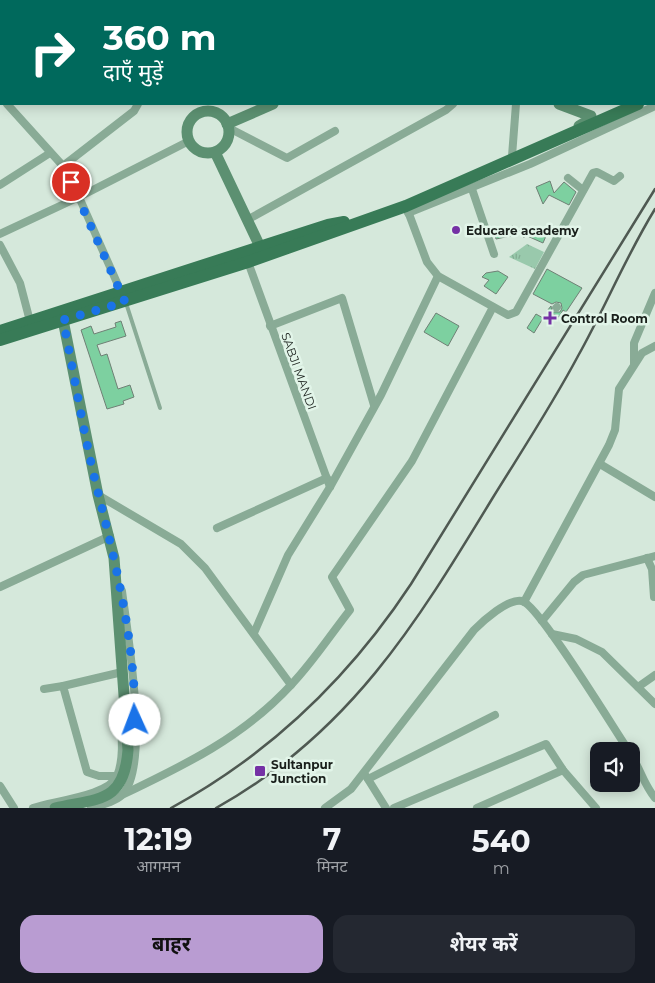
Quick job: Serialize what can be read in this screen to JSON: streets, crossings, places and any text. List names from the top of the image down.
{
  "streets": {
    "street": ["SABJI MANDI"]
  },
  "places": {
    "other": ["Educare academy"],
    "health": ["Control Room"],
    "transit": ["Sultanpur Junction"]
  },
  "page": {
    "turn": ["360 m", "दाएँ मुड़ें"],
    "eta": [
      "12:19",
      "आगमन",
      "7",
      "मिनट",
      "540",
      "m"
    ],
    "buttons": ["बाहर", "शेयर करें"]
  }
}
